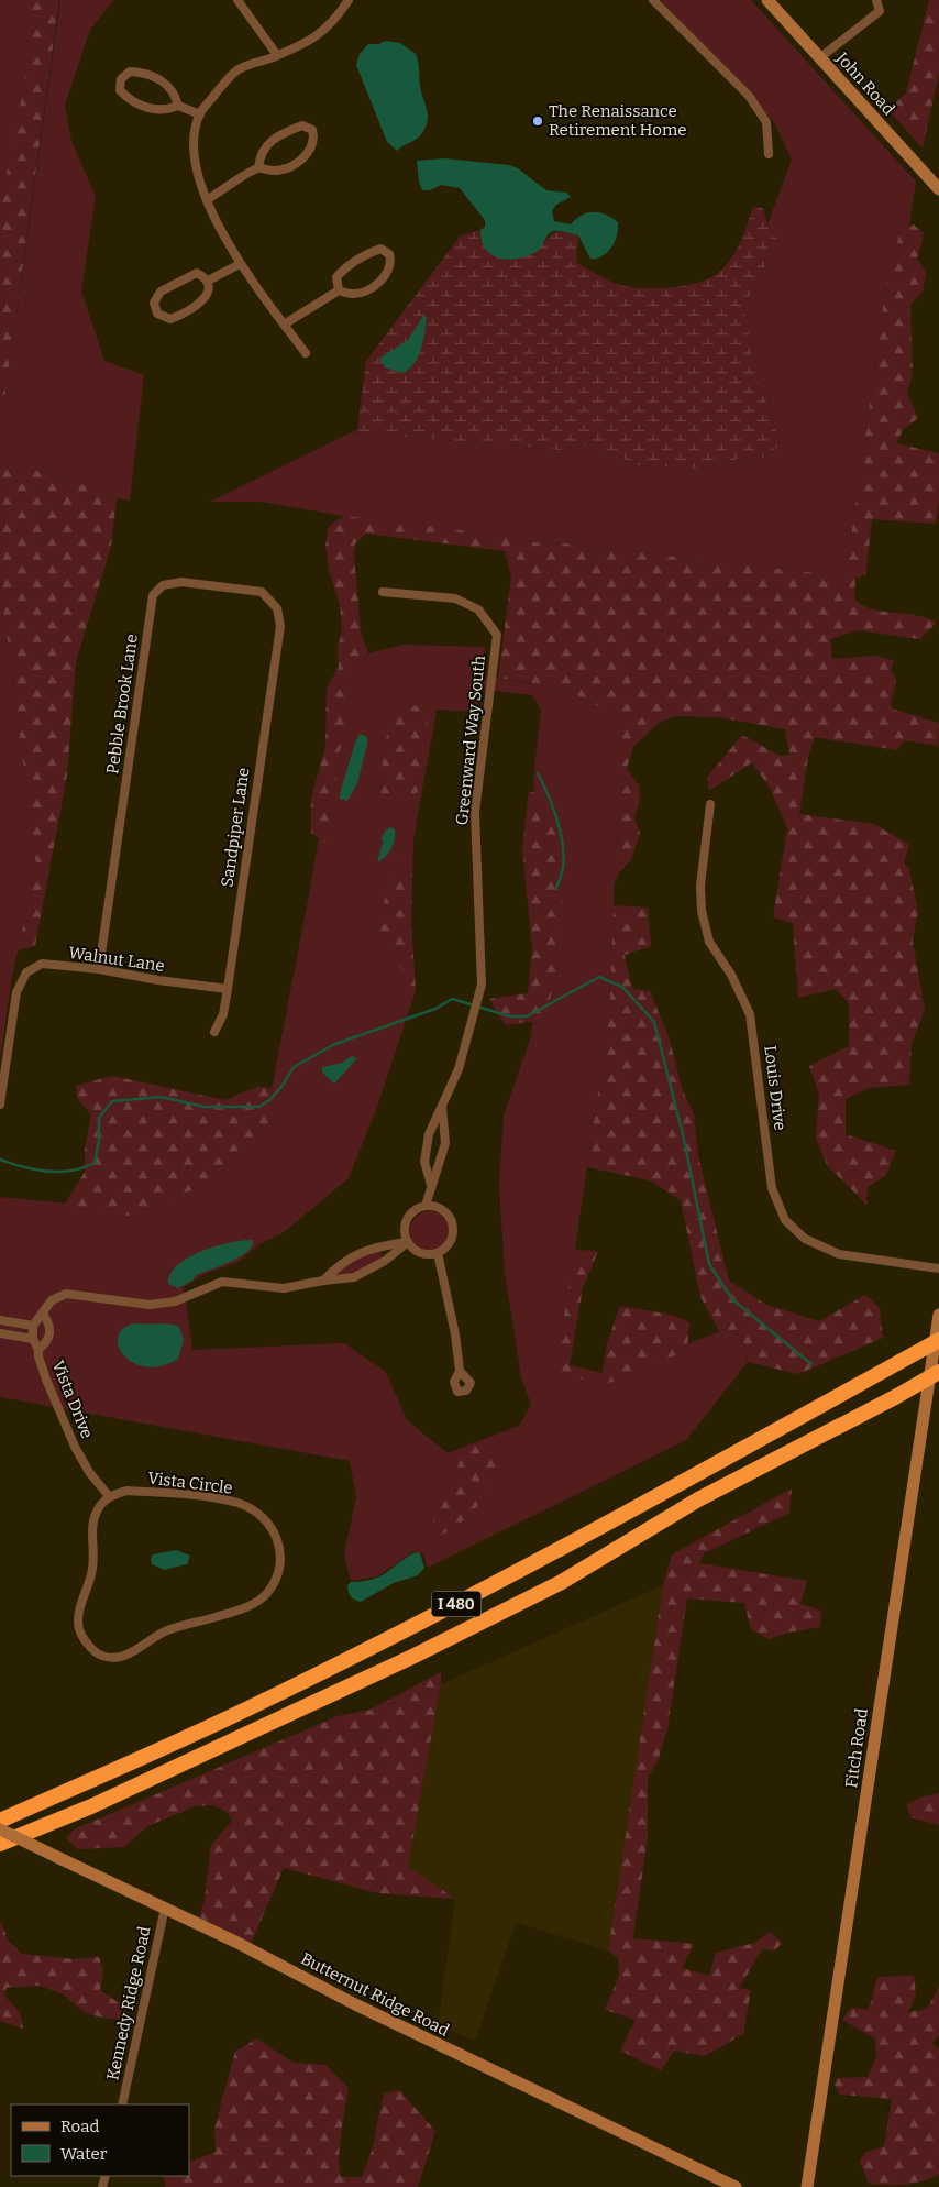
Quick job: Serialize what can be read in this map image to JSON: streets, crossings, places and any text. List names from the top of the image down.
{
  "streets": {
    "highway": ["I 480"],
    "street": [
      "John Road",
      "Pebble Brook Lane",
      "Greenward Way South",
      "Sandpiper Lane",
      "Walnut Lane",
      "Louis Drive",
      "Vista Drive",
      "Vista Circle",
      "Fitch Road",
      "Butternut Ridge Road",
      "Kennedy Ridge Road"
    ]
  },
  "crossings": [
    ["Pebble Brook Lane", "Sandpiper Lane"],
    ["Pebble Brook Lane", "Walnut Lane"],
    ["Sandpiper Lane", "Walnut Lane"],
    ["Vista Drive", "Vista Circle"],
    ["Butternut Ridge Road", "Kennedy Ridge Road"]
  ],
  "places": ["The Renaissance Retirement Home"],
  "legend": ["Road", "Water"]
}
